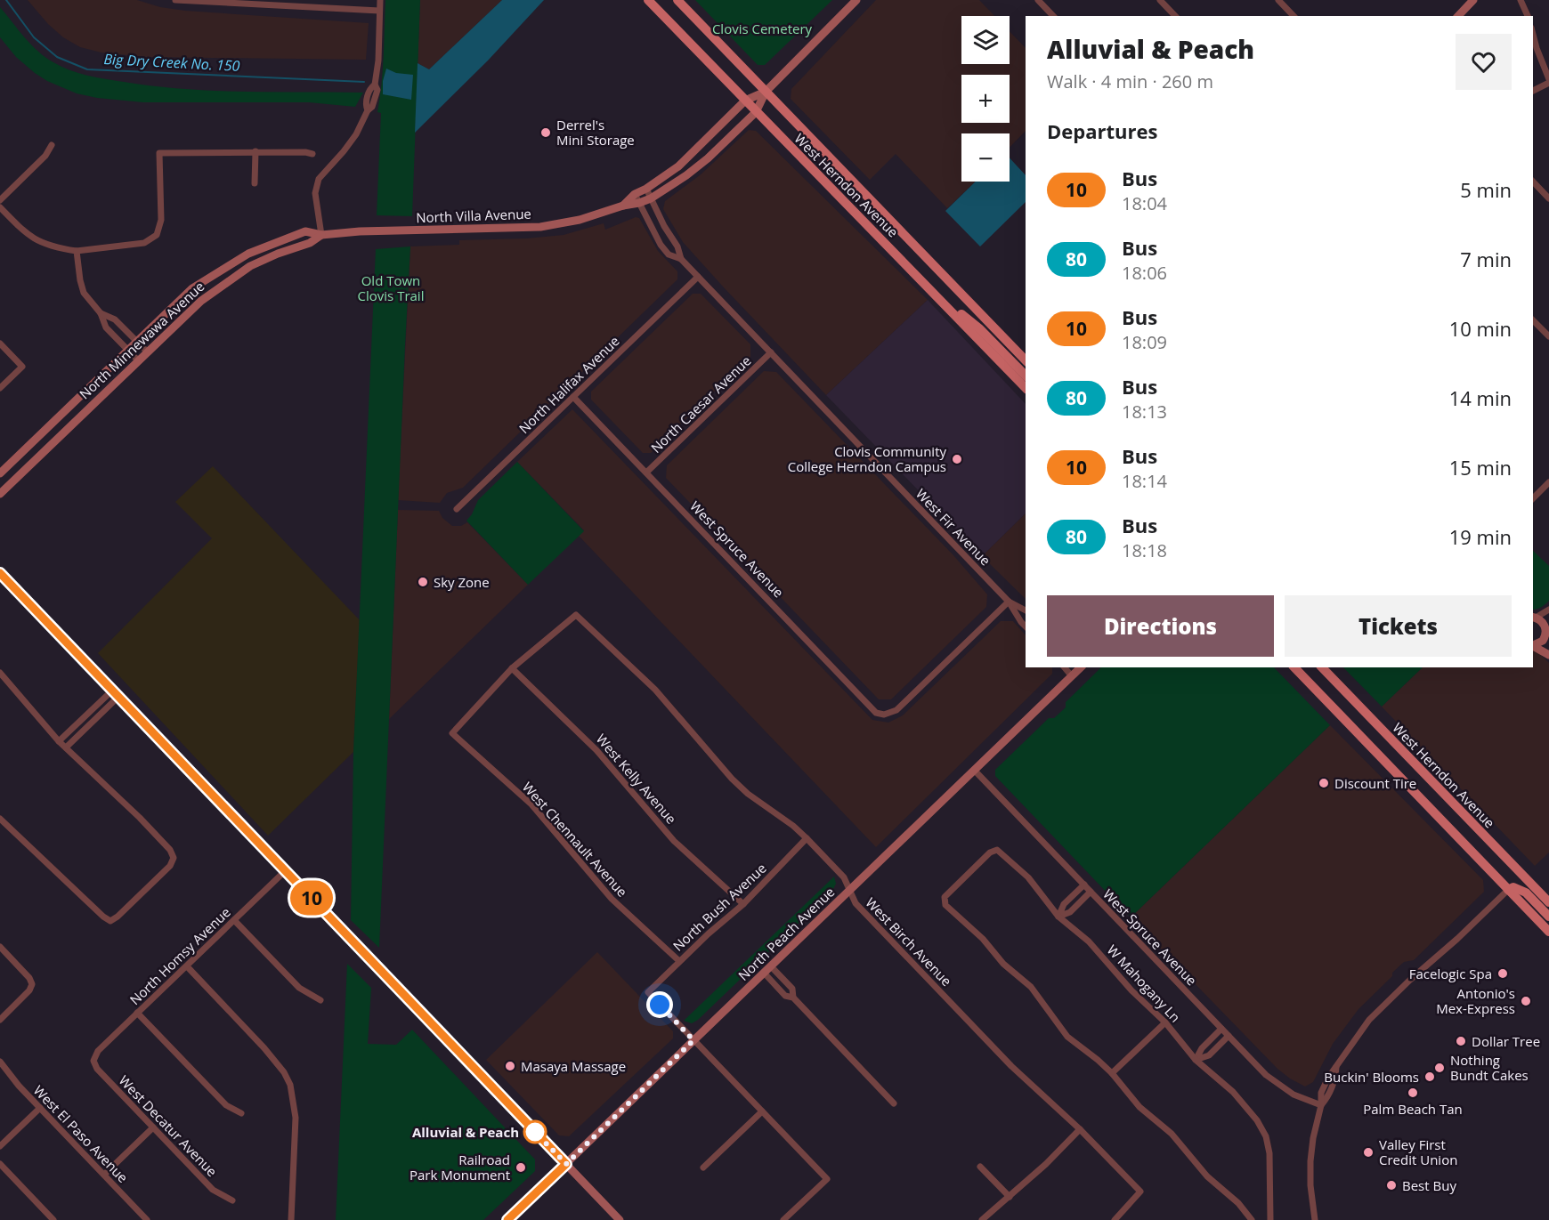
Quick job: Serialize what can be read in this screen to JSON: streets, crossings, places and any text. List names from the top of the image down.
{
  "streets": {
    "main road": ["West Herndon Avenue"],
    "street": [
      "North Villa Avenue",
      "North Minnewawa Avenue",
      "North Halifax Avenue",
      "North Caesar Avenue",
      "West Fir Avenue",
      "West Spruce Avenue",
      "West Kelly Avenue",
      "West Chennault Avenue",
      "North Bush Avenue",
      "North Peach Avenue",
      "West Birch Avenue",
      "North Homsy Avenue",
      "W Mahogany Ln",
      "West Decatur Avenue",
      "West El Paso Avenue"
    ]
  },
  "crossings": [
    ["West Herndon Avenue", "North Villa Avenue"],
    ["North Villa Avenue", "North Minnewawa Avenue"],
    ["North Halifax Avenue", "West Fir Avenue"],
    ["North Halifax Avenue", "West Spruce Avenue"],
    ["North Caesar Avenue", "West Fir Avenue"],
    ["North Caesar Avenue", "West Spruce Avenue"],
    ["West Fir Avenue", "West Spruce Avenue"],
    ["West Spruce Avenue", "North Peach Avenue"],
    ["West Kelly Avenue", "West Chennault Avenue"],
    ["West Kelly Avenue", "North Bush Avenue"],
    ["West Kelly Avenue", "West Birch Avenue"],
    ["West Chennault Avenue", "North Bush Avenue"],
    ["West Chennault Avenue", "West Birch Avenue"],
    ["North Bush Avenue", "North Peach Avenue"],
    ["North Bush Avenue", "West Birch Avenue"],
    ["North Peach Avenue", "West Birch Avenue"],
    ["North Homsy Avenue", "West Decatur Avenue"]
  ],
  "water": ["Big Dry Creek No. 150"],
  "parks": ["Clovis Cemetery", "Old Town Clovis Trail"],
  "places": [
    "Derrel's Mini Storage",
    "Clovis Community College Herndon Campus",
    "Sky Zone",
    "Discount Tire",
    "Facelogic Spa",
    "Antonio's Mex-Express",
    "Dollar Tree",
    "Masaya Massage",
    "Nothing Bundt Cakes",
    "Buckin' Blooms",
    "Palm Beach Tan",
    "Alluvial & Peach",
    "Valley First Credit Union",
    "Railroad Park Monument",
    "Best Buy"
  ],
  "lines": ["bus line 10"],
  "page": {
    "on_map": "10",
    "map_buttons": ["+", "−"],
    "heading": [
      ["Alluvial & Peach", "Walk · 4 min · 260 m"],
      "Departures"
    ],
    "list": [
      {
        "mark": "10",
        "name": "Bus",
        "note": "18:04",
        "value": "5 min"
      },
      {
        "mark": "80",
        "name": "Bus",
        "note": "18:06",
        "value": "7 min"
      },
      {
        "mark": "10",
        "name": "Bus",
        "note": "18:09",
        "value": "10 min"
      },
      {
        "mark": "80",
        "name": "Bus",
        "note": "18:13",
        "value": "14 min"
      },
      {
        "mark": "10",
        "name": "Bus",
        "note": "18:14",
        "value": "15 min"
      },
      {
        "mark": "80",
        "name": "Bus",
        "note": "18:18",
        "value": "19 min"
      }
    ],
    "buttons": ["Directions", "Tickets"]
  }
}
